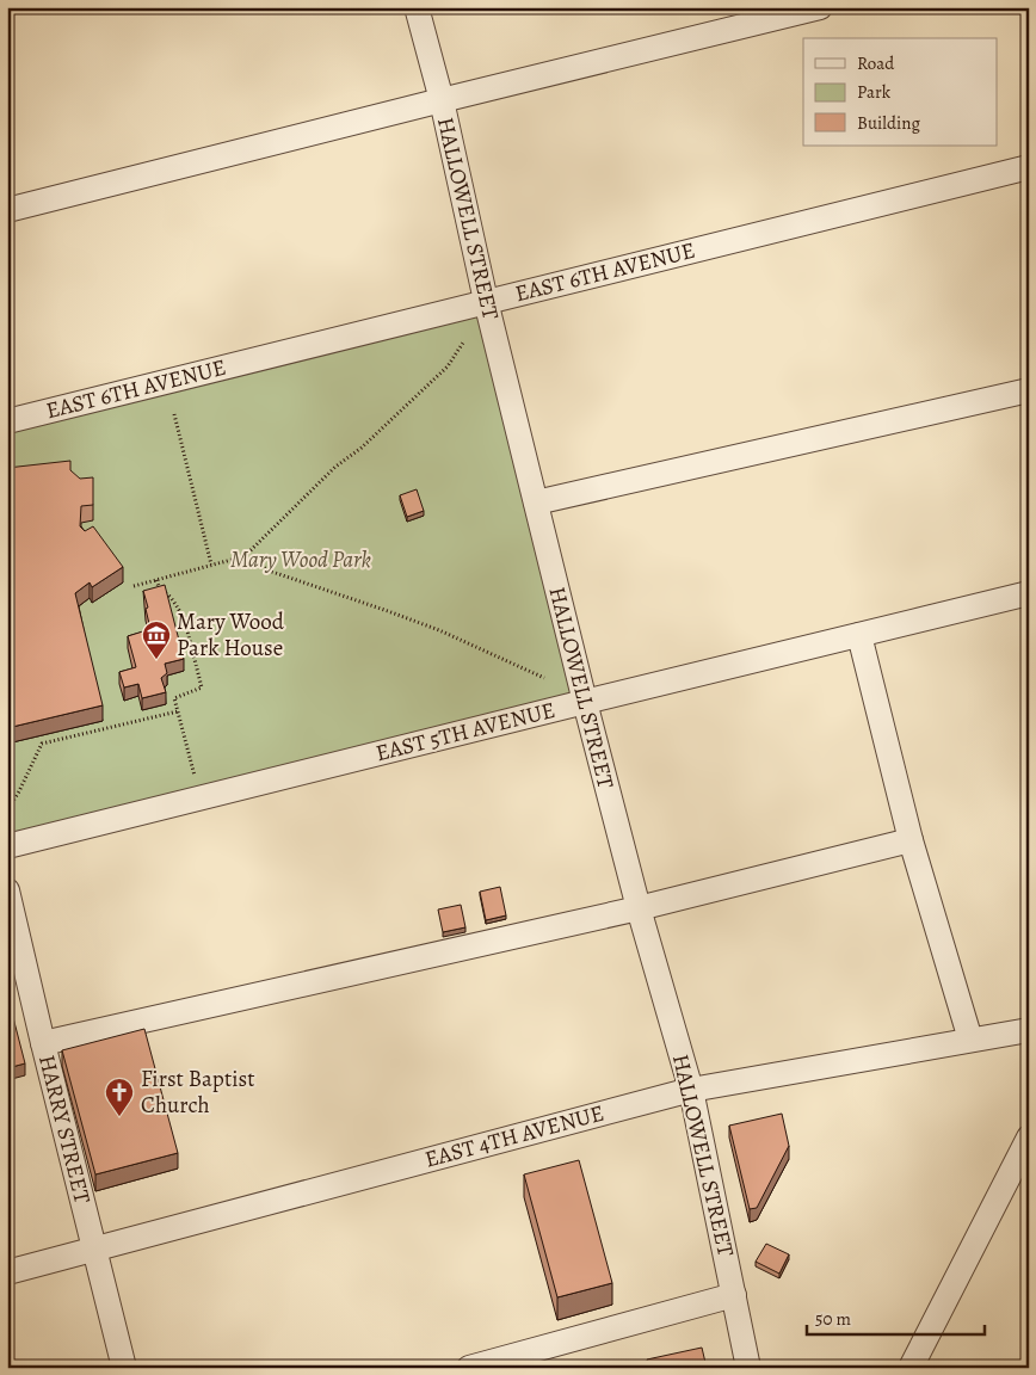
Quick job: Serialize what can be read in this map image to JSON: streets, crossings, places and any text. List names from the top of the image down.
{
  "streets": {
    "street": [
      "HALLOWELL STREET",
      "EAST 6TH AVENUE",
      "EAST 5TH AVENUE",
      "HARRY STREET",
      "EAST 4TH AVENUE"
    ]
  },
  "crossings": [
    ["HALLOWELL STREET", "EAST 6TH AVENUE"],
    ["HALLOWELL STREET", "EAST 5TH AVENUE"],
    ["HALLOWELL STREET", "EAST 4TH AVENUE"],
    ["HARRY STREET", "EAST 4TH AVENUE"]
  ],
  "parks": ["Mary Wood Park"],
  "places": {
    "museum": ["Mary Wood Park House"],
    "church": ["First Baptist Church"]
  },
  "legend": ["Road", "Park", "Building"],
  "scale_bar": "50 m"
}
